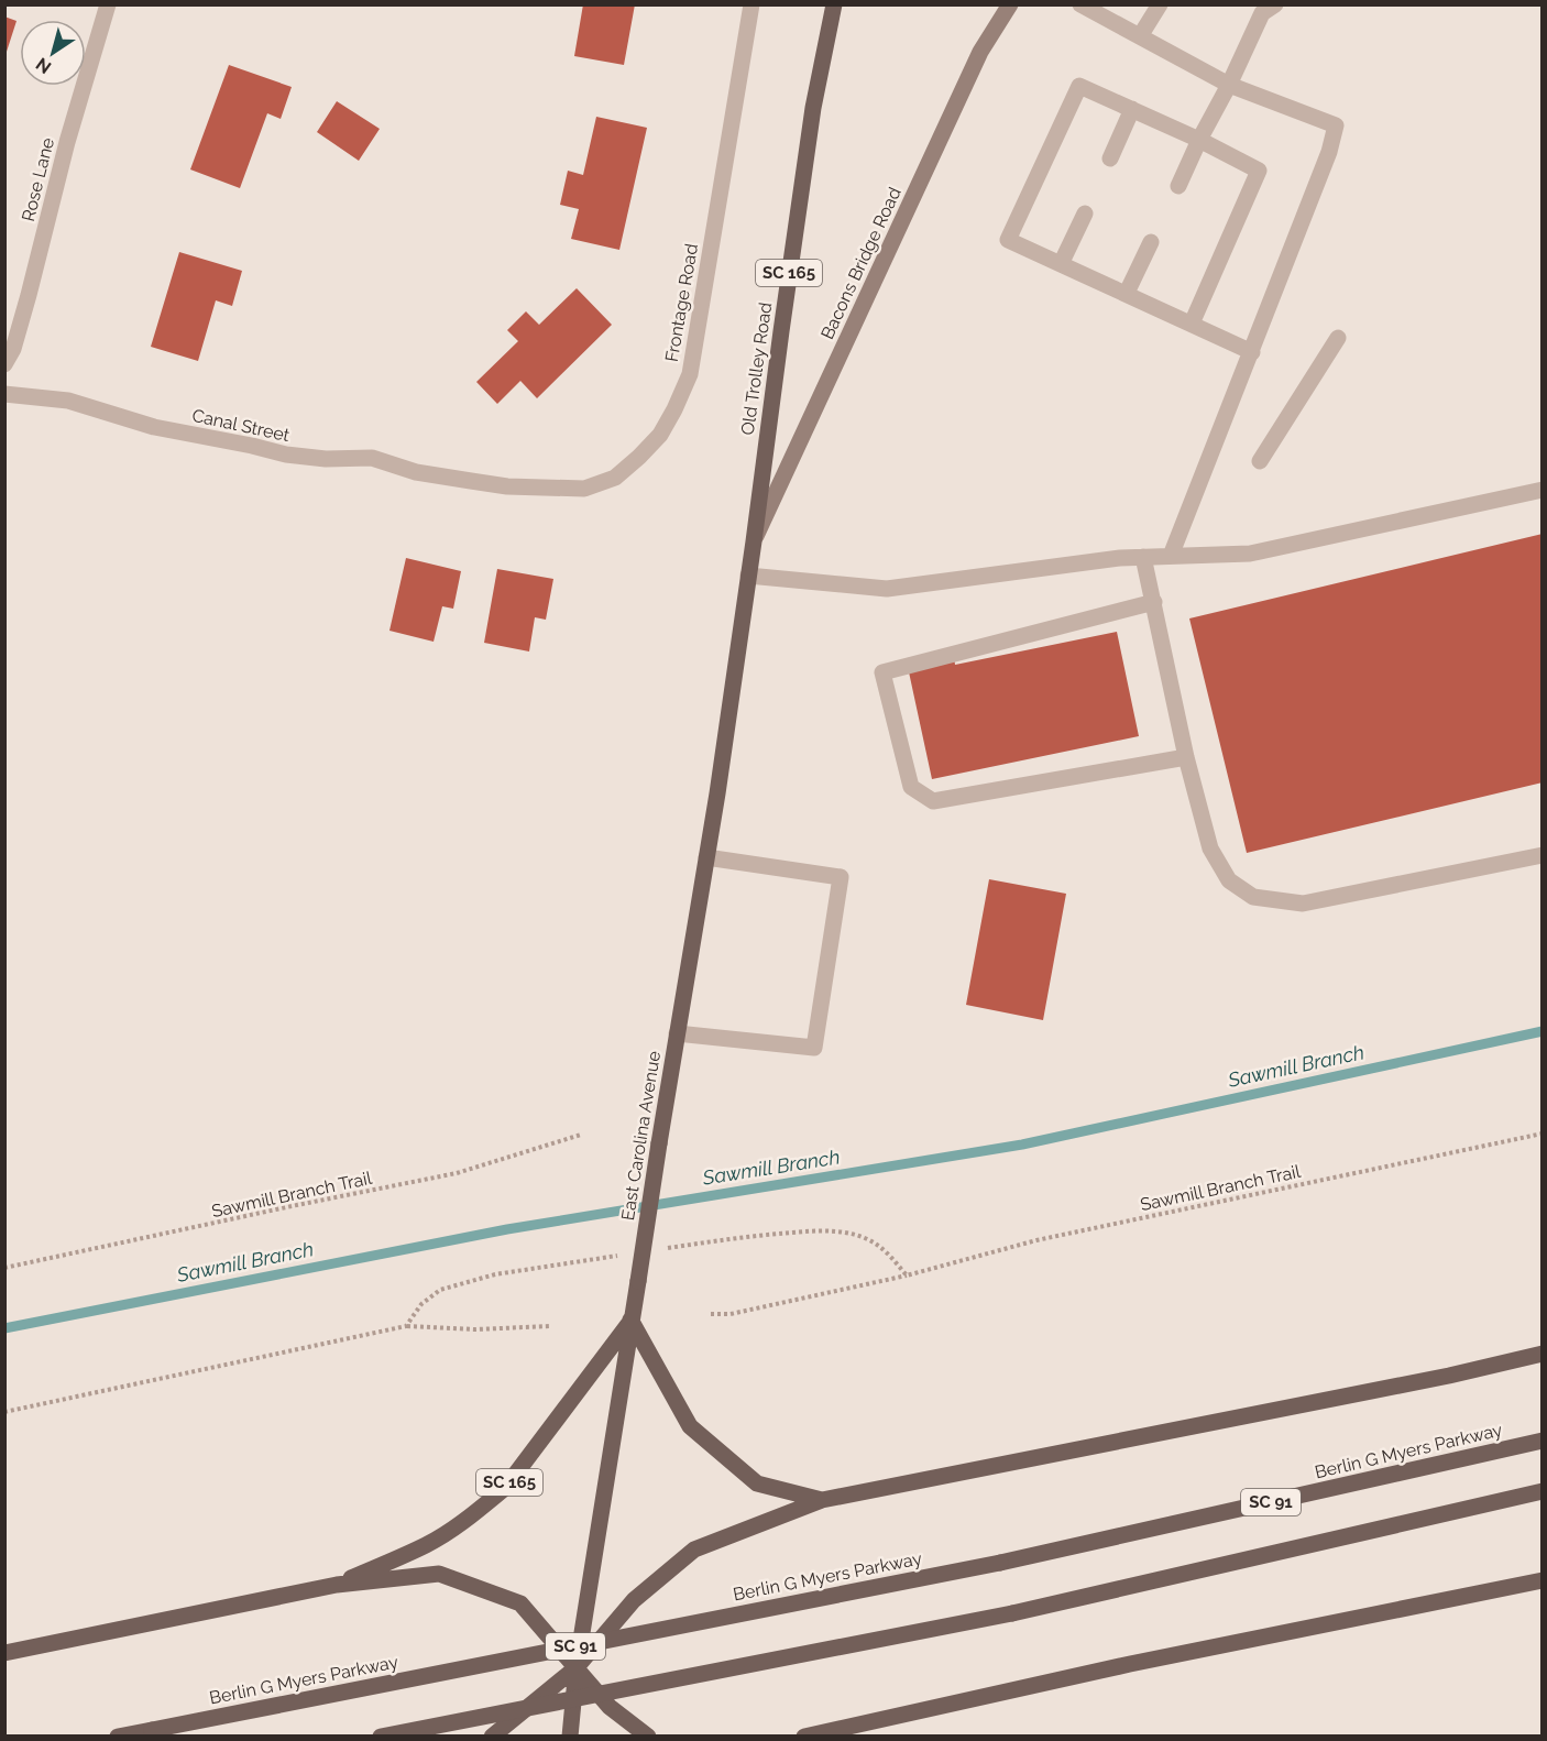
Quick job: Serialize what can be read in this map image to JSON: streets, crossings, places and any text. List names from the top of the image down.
{
  "streets": {
    "main road": [
      "Bacons Bridge Road",
      "SC 165",
      "Old Trolley Road",
      "East Carolina Avenue",
      "Berlin G Myers Parkway",
      "SC 91"
    ],
    "street": ["Rose Lane", "Frontage Road", "Canal Street"],
    "path": ["Sawmill Branch Trail"]
  },
  "crossings": [
    ["Bacons Bridge Road", "Old Trolley Road"],
    ["Bacons Bridge Road", "East Carolina Avenue"],
    ["SC 165", "East Carolina Avenue"],
    ["Frontage Road", "Canal Street"],
    ["Old Trolley Road", "East Carolina Avenue"]
  ],
  "water": ["Sawmill Branch"],
  "north": "bottom left"
}
